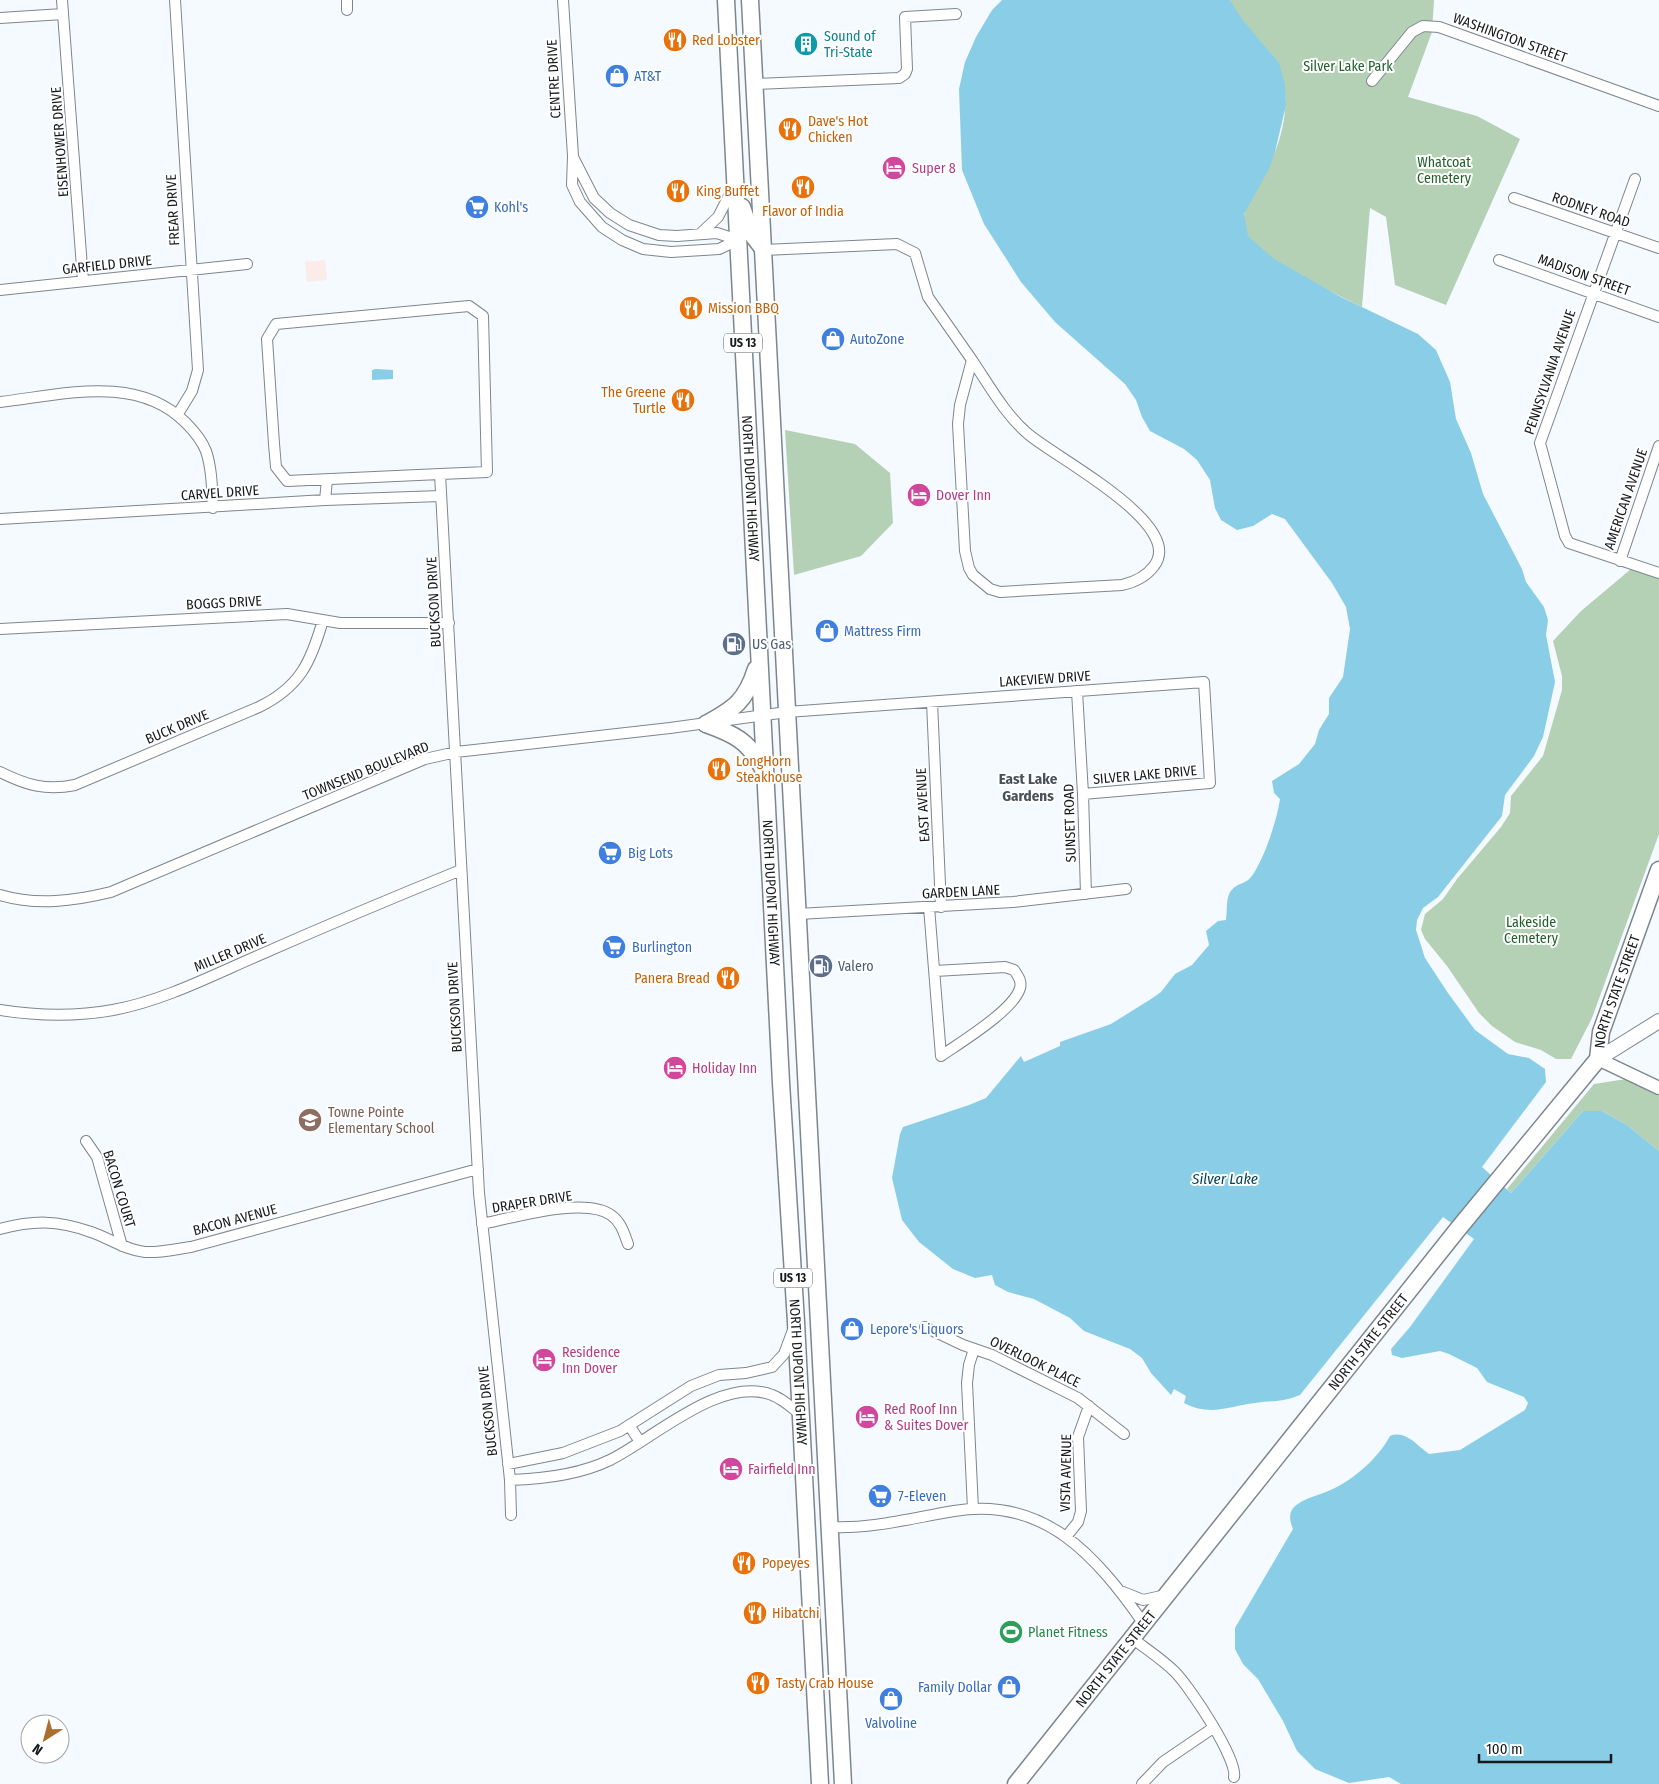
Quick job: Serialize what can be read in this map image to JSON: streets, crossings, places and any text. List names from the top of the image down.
{
  "streets": {
    "main road": ["US 13", "NORTH DUPONT HIGHWAY", "NORTH STATE STREET"],
    "street": [
      "WASHINGTON STREET",
      "CENTRE DRIVE",
      "EISENHOWER DRIVE",
      "FREAR DRIVE",
      "RODNEY ROAD",
      "GARFIELD DRIVE",
      "MADISON STREET",
      "PENNSYLVANIA AVENUE",
      "CARVEL DRIVE",
      "AMERICAN AVENUE",
      "BUCKSON DRIVE",
      "BOGGS DRIVE",
      "LAKEVIEW DRIVE",
      "BUCK DRIVE",
      "TOWNSEND BOULEVARD",
      "SILVER LAKE DRIVE",
      "EAST AVENUE",
      "SUNSET ROAD",
      "GARDEN LANE",
      "MILLER DRIVE",
      "BACON COURT",
      "DRAPER DRIVE",
      "BACON AVENUE",
      "OVERLOOK PLACE",
      "VISTA AVENUE"
    ]
  },
  "crossings": [
    ["CENTRE DRIVE", "NORTH DUPONT HIGHWAY"],
    ["EISENHOWER DRIVE", "GARFIELD DRIVE"],
    ["FREAR DRIVE", "GARFIELD DRIVE"],
    ["RODNEY ROAD", "PENNSYLVANIA AVENUE"],
    ["MADISON STREET", "PENNSYLVANIA AVENUE"],
    ["PENNSYLVANIA AVENUE", "AMERICAN AVENUE"],
    ["NORTH DUPONT HIGHWAY", "LAKEVIEW DRIVE"],
    ["NORTH DUPONT HIGHWAY", "TOWNSEND BOULEVARD"],
    ["NORTH DUPONT HIGHWAY", "GARDEN LANE"],
    ["CARVEL DRIVE", "BUCKSON DRIVE"],
    ["BUCKSON DRIVE", "BOGGS DRIVE"],
    ["BUCKSON DRIVE", "TOWNSEND BOULEVARD"],
    ["BUCKSON DRIVE", "MILLER DRIVE"],
    ["BUCKSON DRIVE", "DRAPER DRIVE"],
    ["BUCKSON DRIVE", "BACON AVENUE"],
    ["BOGGS DRIVE", "BUCK DRIVE"],
    ["LAKEVIEW DRIVE", "TOWNSEND BOULEVARD"],
    ["LAKEVIEW DRIVE", "SILVER LAKE DRIVE"],
    ["LAKEVIEW DRIVE", "EAST AVENUE"],
    ["LAKEVIEW DRIVE", "SUNSET ROAD"],
    ["SILVER LAKE DRIVE", "SUNSET ROAD"],
    ["EAST AVENUE", "GARDEN LANE"],
    ["SUNSET ROAD", "GARDEN LANE"],
    ["BACON COURT", "BACON AVENUE"],
    ["OVERLOOK PLACE", "VISTA AVENUE"]
  ],
  "districts": ["East Lake Gardens"],
  "water": ["Silver Lake"],
  "parks": ["Silver Lake Park", "Whatcoat Cemetery", "Lakeside Cemetery"],
  "places": {
    "restaurant": [
      "Red Lobster",
      "Dave's Hot Chicken",
      "Flavor of India",
      "King Buffet",
      "Mission BBQ",
      "The Greene Turtle",
      "LongHorn Steakhouse",
      "Panera Bread",
      "Popeyes",
      "Hibatchi",
      "Tasty Crab House"
    ],
    "building": ["Sound of Tri-State"],
    "shop": [
      "AT&T",
      "AutoZone",
      "Mattress Firm",
      "Lepore's Liquors",
      "Family Dollar",
      "Valvoline"
    ],
    "hotel": [
      "Super 8",
      "Dover Inn",
      "Holiday Inn",
      "Residence Inn Dover",
      "Red Roof Inn & Suites Dover",
      "Fairfield Inn"
    ],
    "supermarket": [
      "Kohl's",
      "Big Lots",
      "Burlington",
      "7-Eleven"
    ],
    "fuel station": ["US Gas", "Valero"],
    "school or university": ["Towne Pointe Elementary School"],
    "sports": ["Planet Fitness"]
  },
  "scale_bar": "100 m",
  "north": "bottom left"
}
